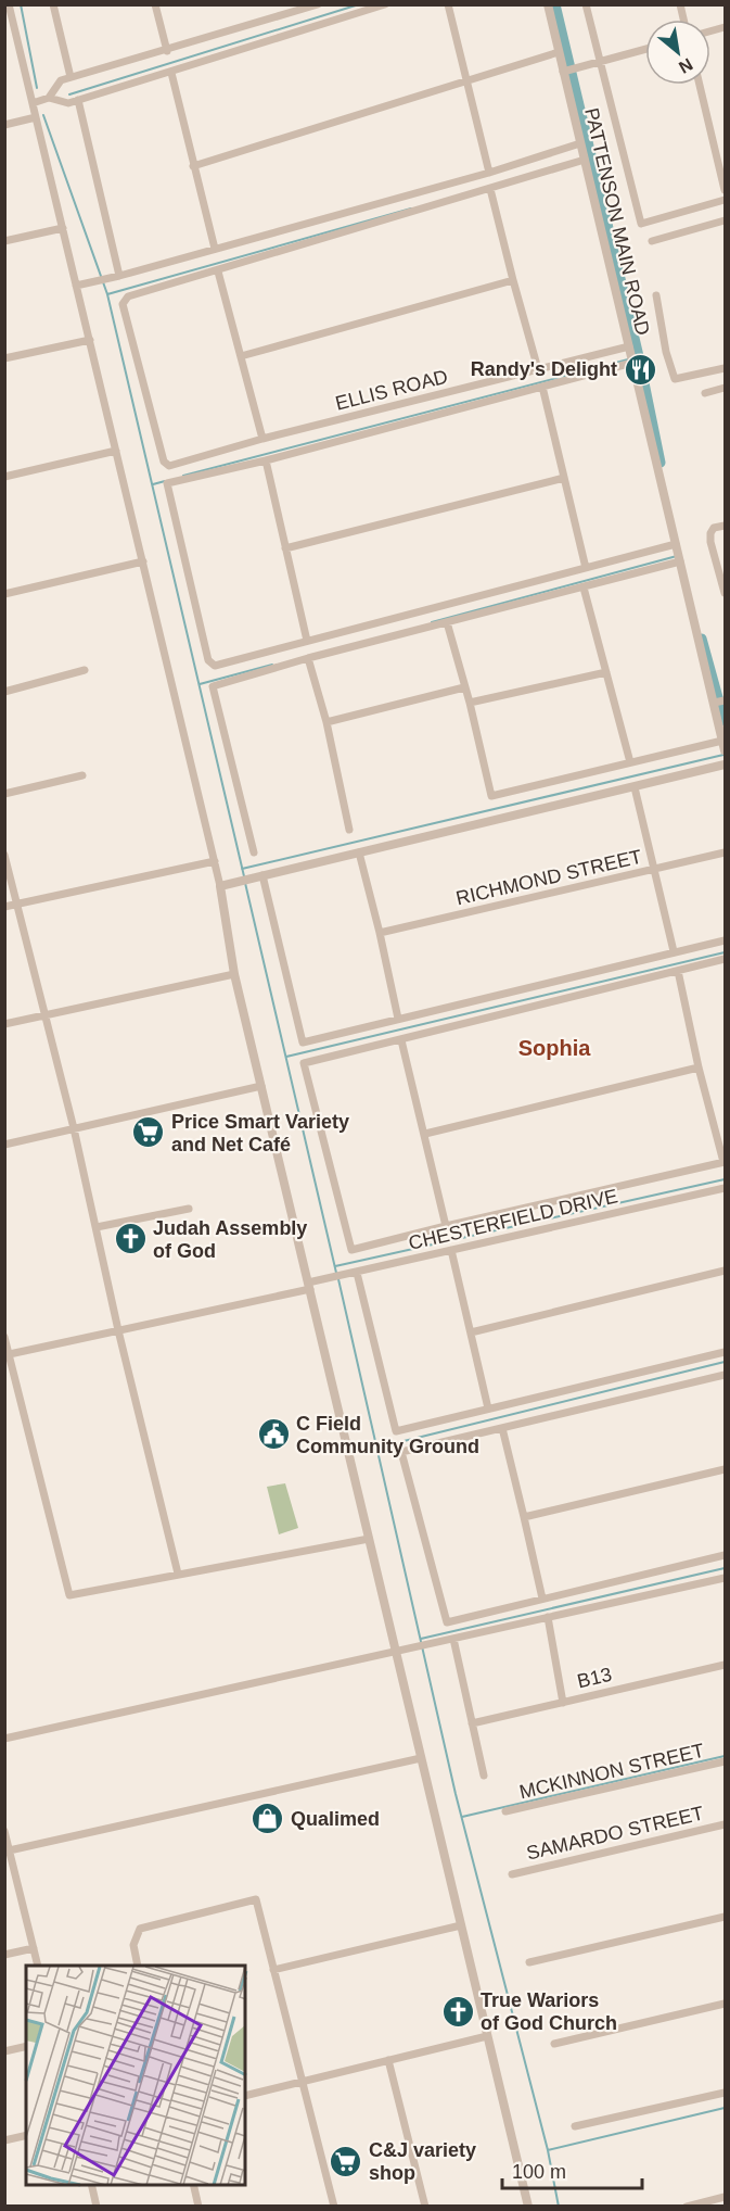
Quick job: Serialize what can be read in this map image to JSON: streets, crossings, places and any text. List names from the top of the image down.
{
  "streets": {
    "street": [
      "PATTENSON MAIN ROAD",
      "ELLIS ROAD",
      "RICHMOND STREET",
      "CHESTERFIELD DRIVE",
      "B13",
      "MCKINNON STREET",
      "SAMARDO STREET"
    ]
  },
  "crossings": [
    ["PATTENSON MAIN ROAD", "ELLIS ROAD"]
  ],
  "districts": ["Sophia"],
  "places": {
    "restaurant": ["Randy's Delight"],
    "supermarket": ["Price Smart Variety and Net Café", "C&J variety shop"],
    "church": ["Judah Assembly of God", "True Wariors of God Church"],
    "public building": ["C Field Community Ground"],
    "shop": ["Qualimed"]
  },
  "scale_bar": "100 m",
  "north": "bottom right"
}
